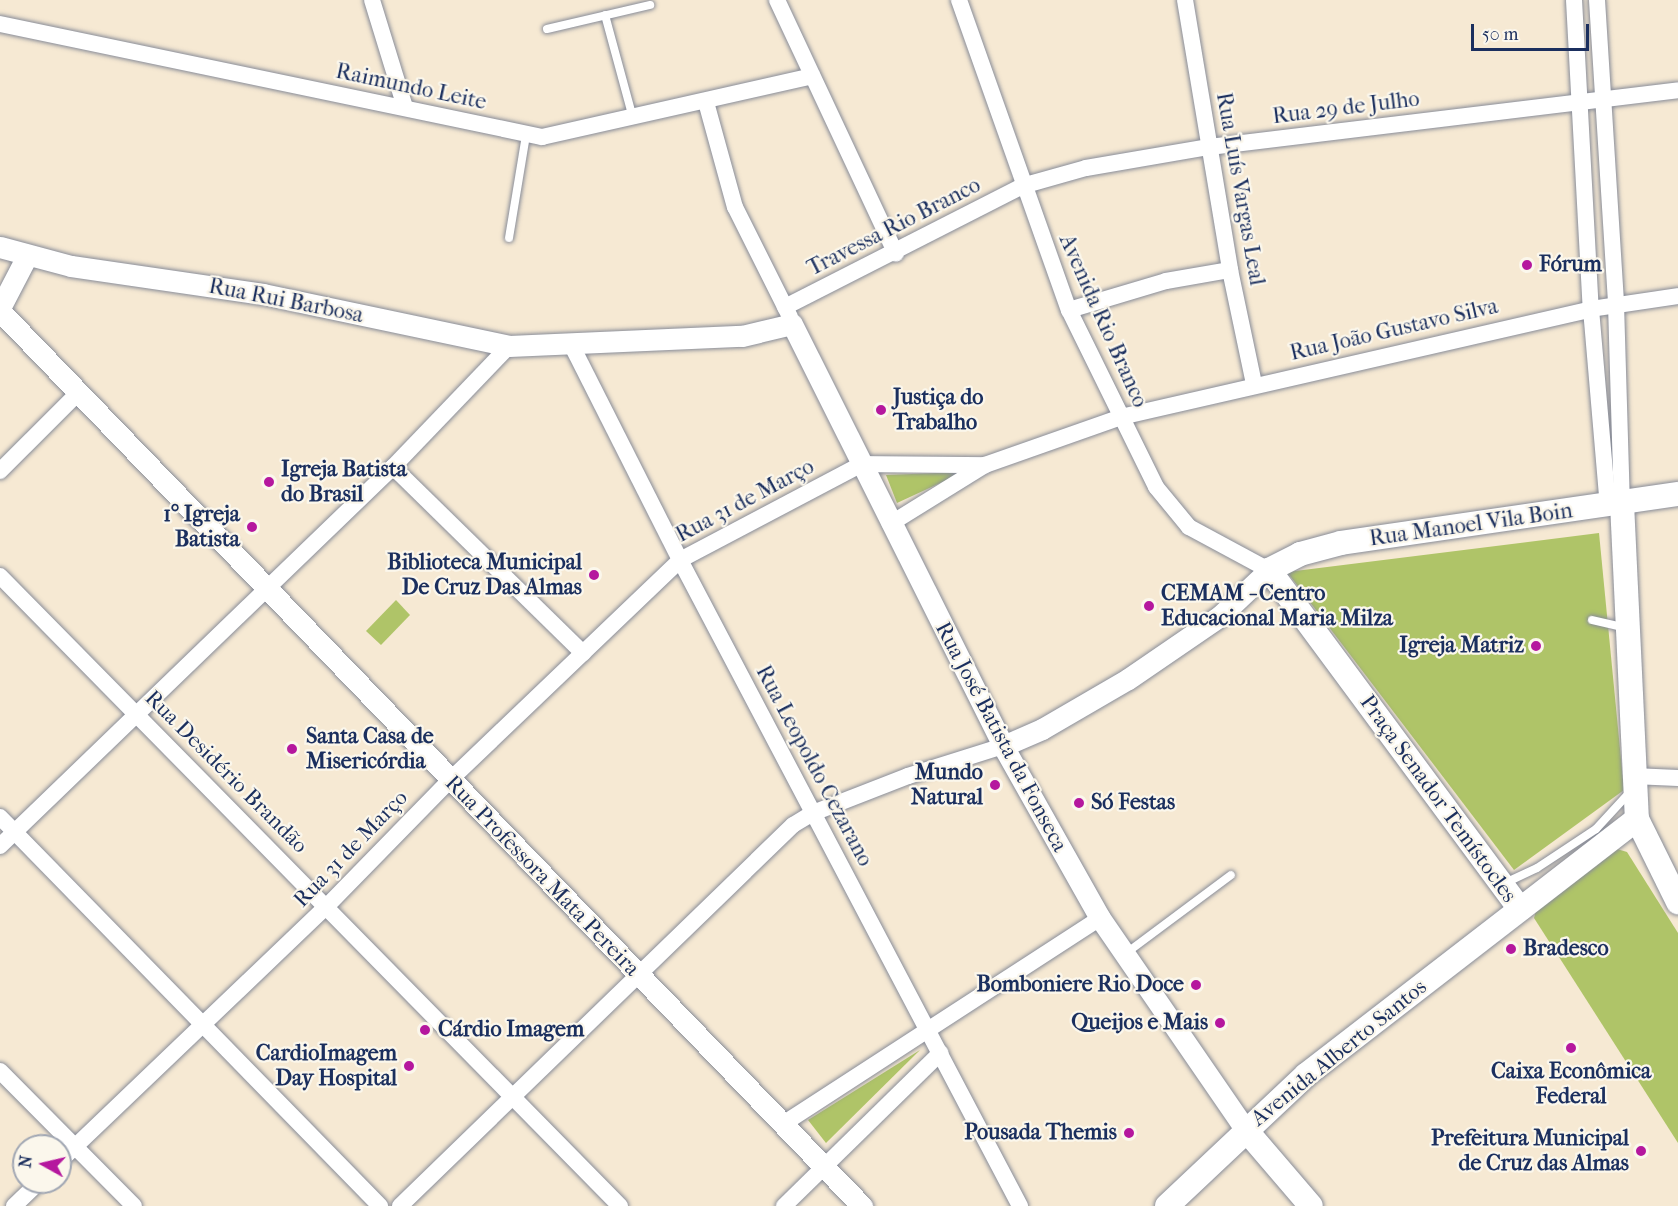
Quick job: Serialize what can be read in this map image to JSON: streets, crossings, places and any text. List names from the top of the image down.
{
  "streets": {
    "main road": ["Rua Manoel Vila Boin", "Praça Senador Temístocles", "Avenida Alberto Santos"],
    "street": [
      "Raimundo Leite",
      "Rua 29 de Julho",
      "Rua Luís Vargas Leal",
      "Travessa Rio Branco",
      "Rua Rui Barbosa",
      "Avenida Rio Branco",
      "Rua João Gustavo Silva",
      "Rua 31 de Março",
      "Rua José Batista da Fonseca",
      "Rua Leopoldo Cezarano",
      "Rua Desidério Brandão",
      "Rua Professora Mata Pereira"
    ]
  },
  "crossings": [
    ["Rua 29 de Julho", "Rua Luís Vargas Leal"],
    ["Rua 29 de Julho", "Travessa Rio Branco"],
    ["Rua 29 de Julho", "Avenida Rio Branco"],
    ["Rua Luís Vargas Leal", "Rua João Gustavo Silva"],
    ["Travessa Rio Branco", "Rua Rui Barbosa"],
    ["Travessa Rio Branco", "Avenida Rio Branco"],
    ["Travessa Rio Branco", "Rua José Batista da Fonseca"],
    ["Rua Rui Barbosa", "Rua José Batista da Fonseca"],
    ["Rua Rui Barbosa", "Rua Leopoldo Cezarano"],
    ["Avenida Rio Branco", "Rua João Gustavo Silva"],
    ["Avenida Rio Branco", "Rua Manoel Vila Boin"],
    ["Avenida Rio Branco", "Praça Senador Temístocles"],
    ["Rua 31 de Março", "Rua José Batista da Fonseca"],
    ["Rua 31 de Março", "Rua Leopoldo Cezarano"],
    ["Rua 31 de Março", "Rua Desidério Brandão"],
    ["Rua 31 de Março", "Rua Professora Mata Pereira"],
    ["Rua Manoel Vila Boin", "Praça Senador Temístocles"],
    ["Rua José Batista da Fonseca", "Avenida Alberto Santos"],
    ["Praça Senador Temístocles", "Avenida Alberto Santos"]
  ],
  "places": [
    "Fórum",
    "Justiça do Trabalho",
    "Igreja Batista do Brasil",
    "1° Igreja Batista",
    "Biblioteca Municipal De Cruz Das Almas",
    "CEMAM - Centro Educacional Maria Milza",
    "Igreja Matriz",
    "Santa Casa de Misericórdia",
    "Mundo Natural",
    "Só Festas",
    "Bradesco",
    "Bomboniere Rio Doce",
    "Queijos e Mais",
    "Cárdio Imagem",
    "Caixa Econômica Federal",
    "CardioImagem Day Hospital",
    "Pousada Themis",
    "Prefeitura Municipal de Cruz das Almas"
  ],
  "scale_bar": "50 m",
  "north": "left"
}
